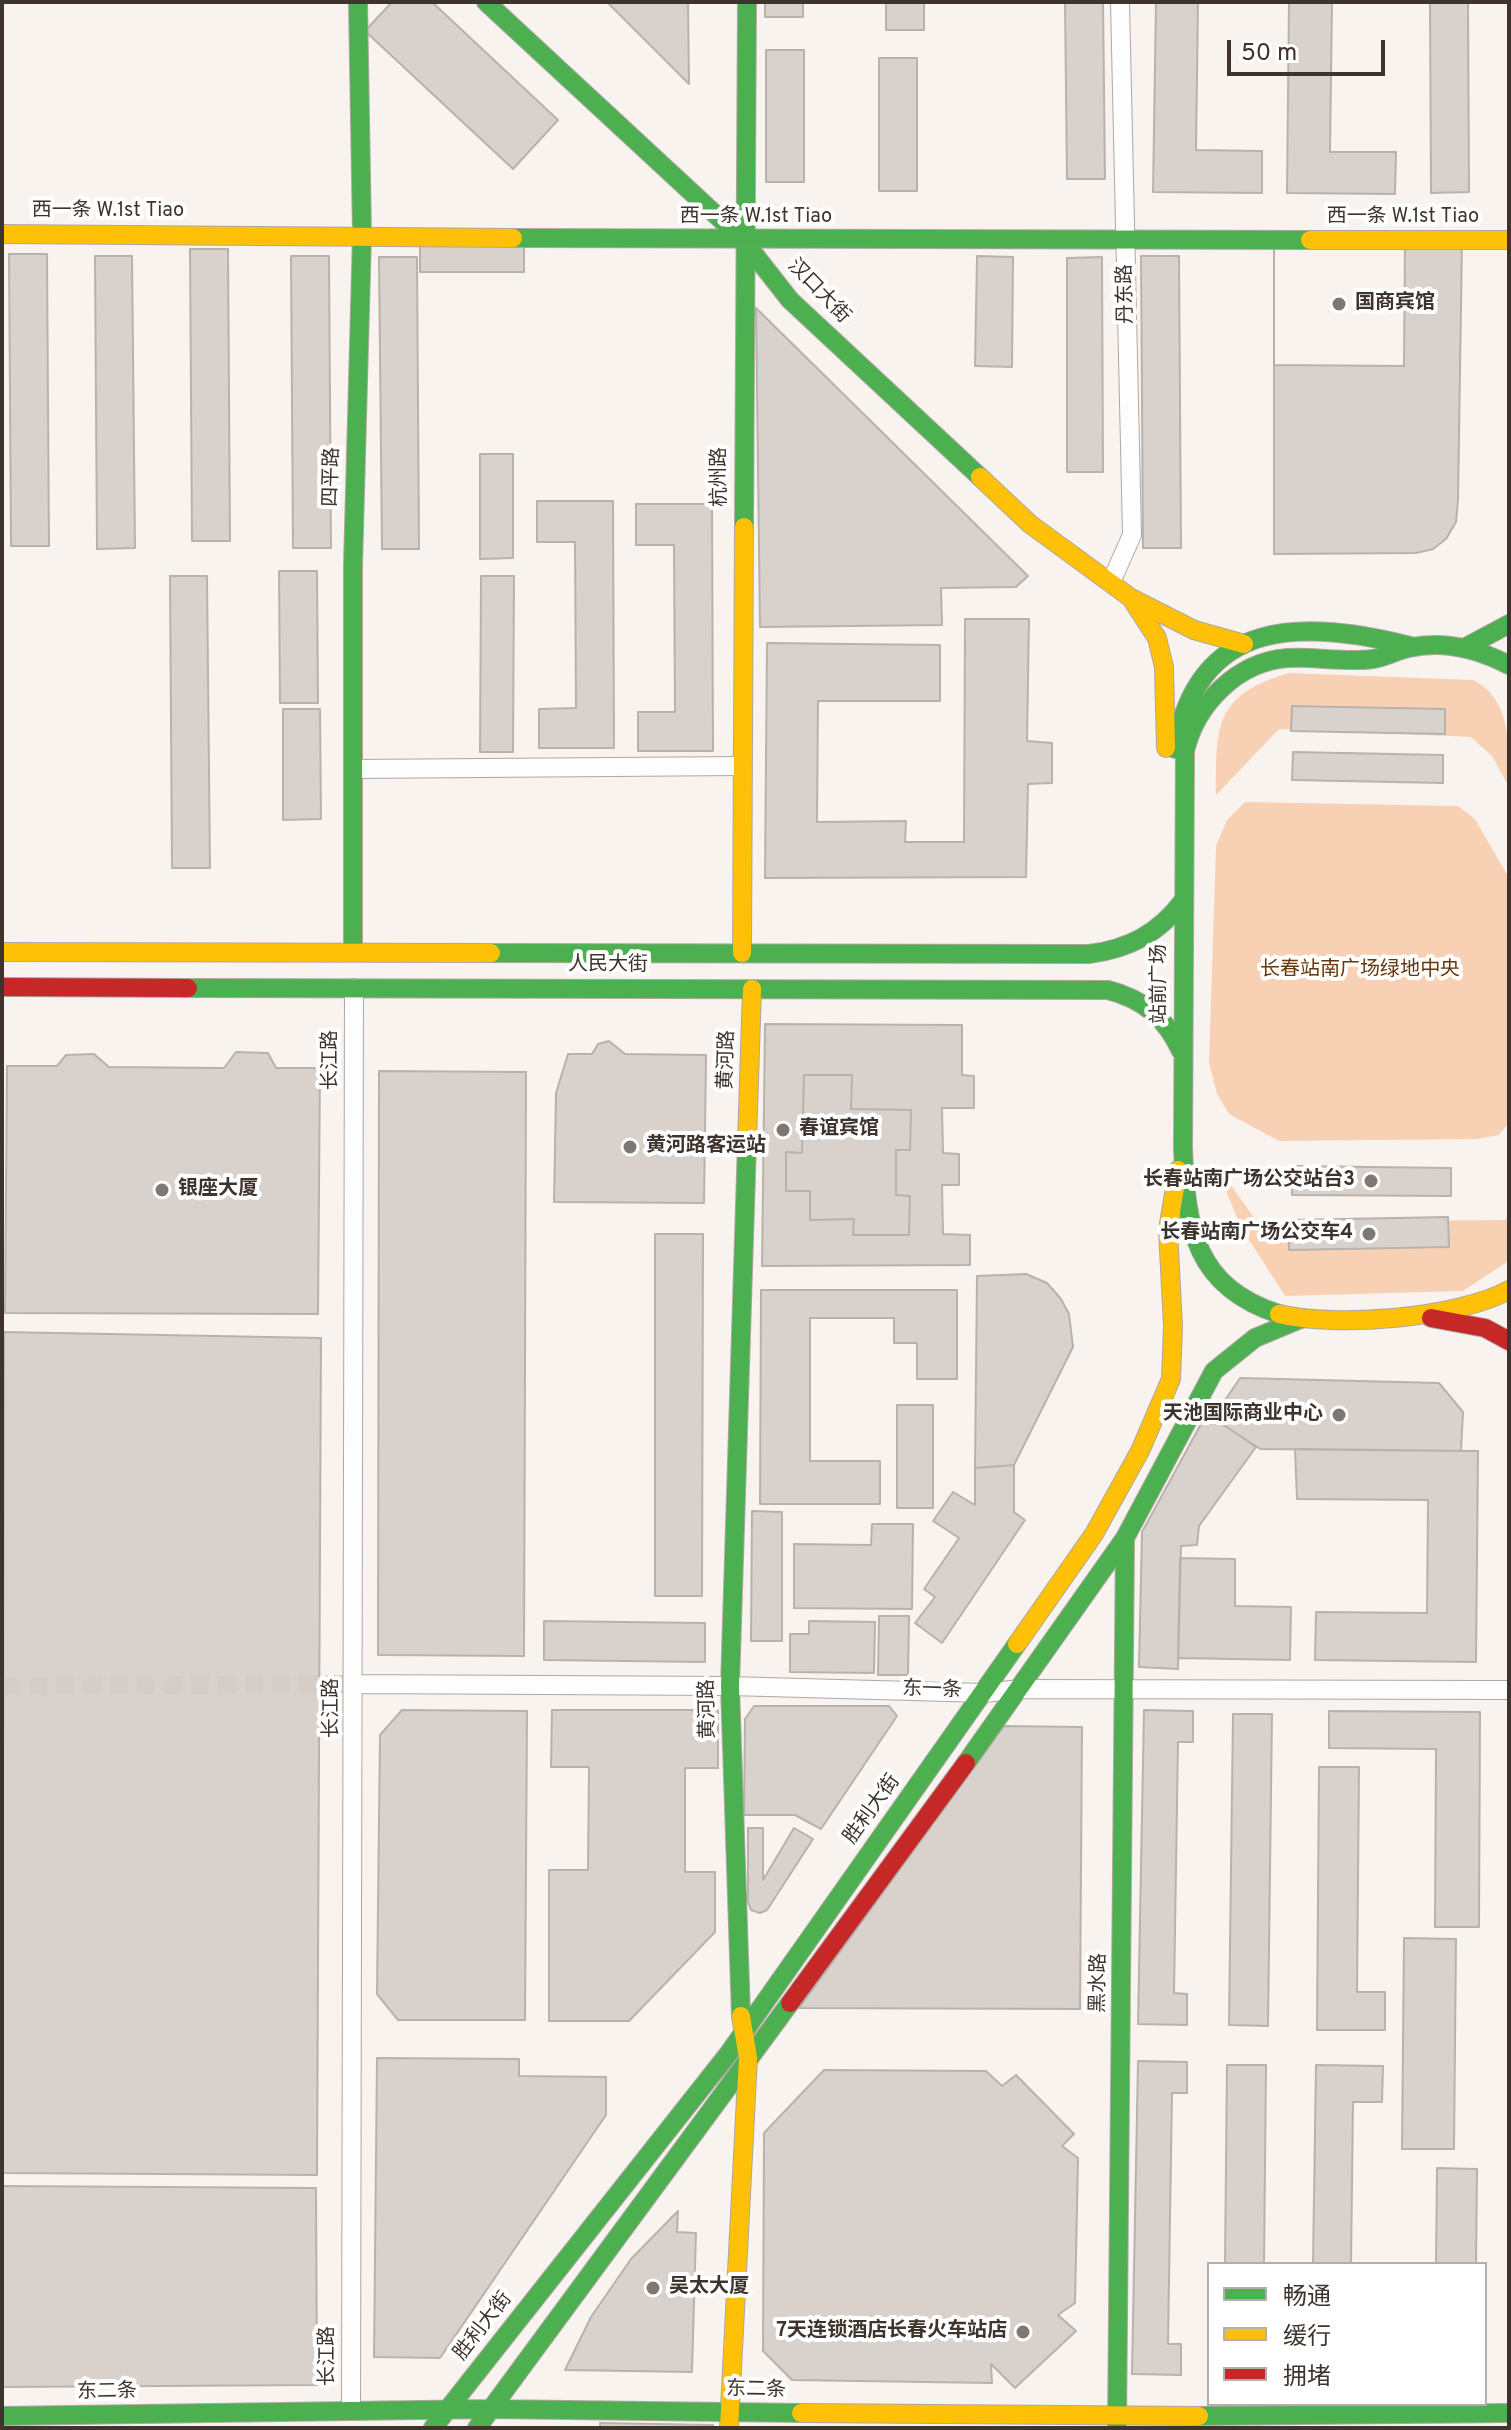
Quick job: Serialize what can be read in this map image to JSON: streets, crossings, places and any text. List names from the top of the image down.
{
  "streets": {
    "main road": [
      "西一条 W.1st Tiao",
      "汉口大街",
      "四平路",
      "杭州路",
      "人民大街",
      "站前广场",
      "黄河路",
      "胜利大街",
      "黑水路",
      "东二条"
    ],
    "street": ["丹东路", "长江路", "东一条"]
  },
  "crossings": [
    ["西一条 W.1st Tiao", "汉口大街"],
    ["西一条 W.1st Tiao", "丹东路"],
    ["西一条 W.1st Tiao", "四平路"],
    ["西一条 W.1st Tiao", "杭州路"],
    ["汉口大街", "丹东路"],
    ["汉口大街", "杭州路"],
    ["四平路", "人民大街"],
    ["杭州路", "人民大街"],
    ["人民大街", "站前广场"],
    ["人民大街", "长江路"],
    ["人民大街", "黄河路"],
    ["站前广场", "胜利大街"],
    ["长江路", "东一条"],
    ["长江路", "东二条"],
    ["黄河路", "东一条"],
    ["黄河路", "胜利大街"],
    ["黄河路", "东二条"],
    ["东一条", "胜利大街"],
    ["东一条", "黑水路"],
    ["胜利大街", "东二条"],
    ["黑水路", "东二条"]
  ],
  "parks": ["长春站南广场绿地中央"],
  "places": [
    "国商宾馆",
    "春谊宾馆",
    "黄河路客运站",
    "长春站南广场公交站台3",
    "银座大厦",
    "长春站南广场公交车4",
    "天池国际商业中心",
    "吴太大厦",
    "7天连锁酒店长春火车站店"
  ],
  "legend": ["畅通", "缓行", "拥堵"],
  "scale_bar": "50 m"
}
